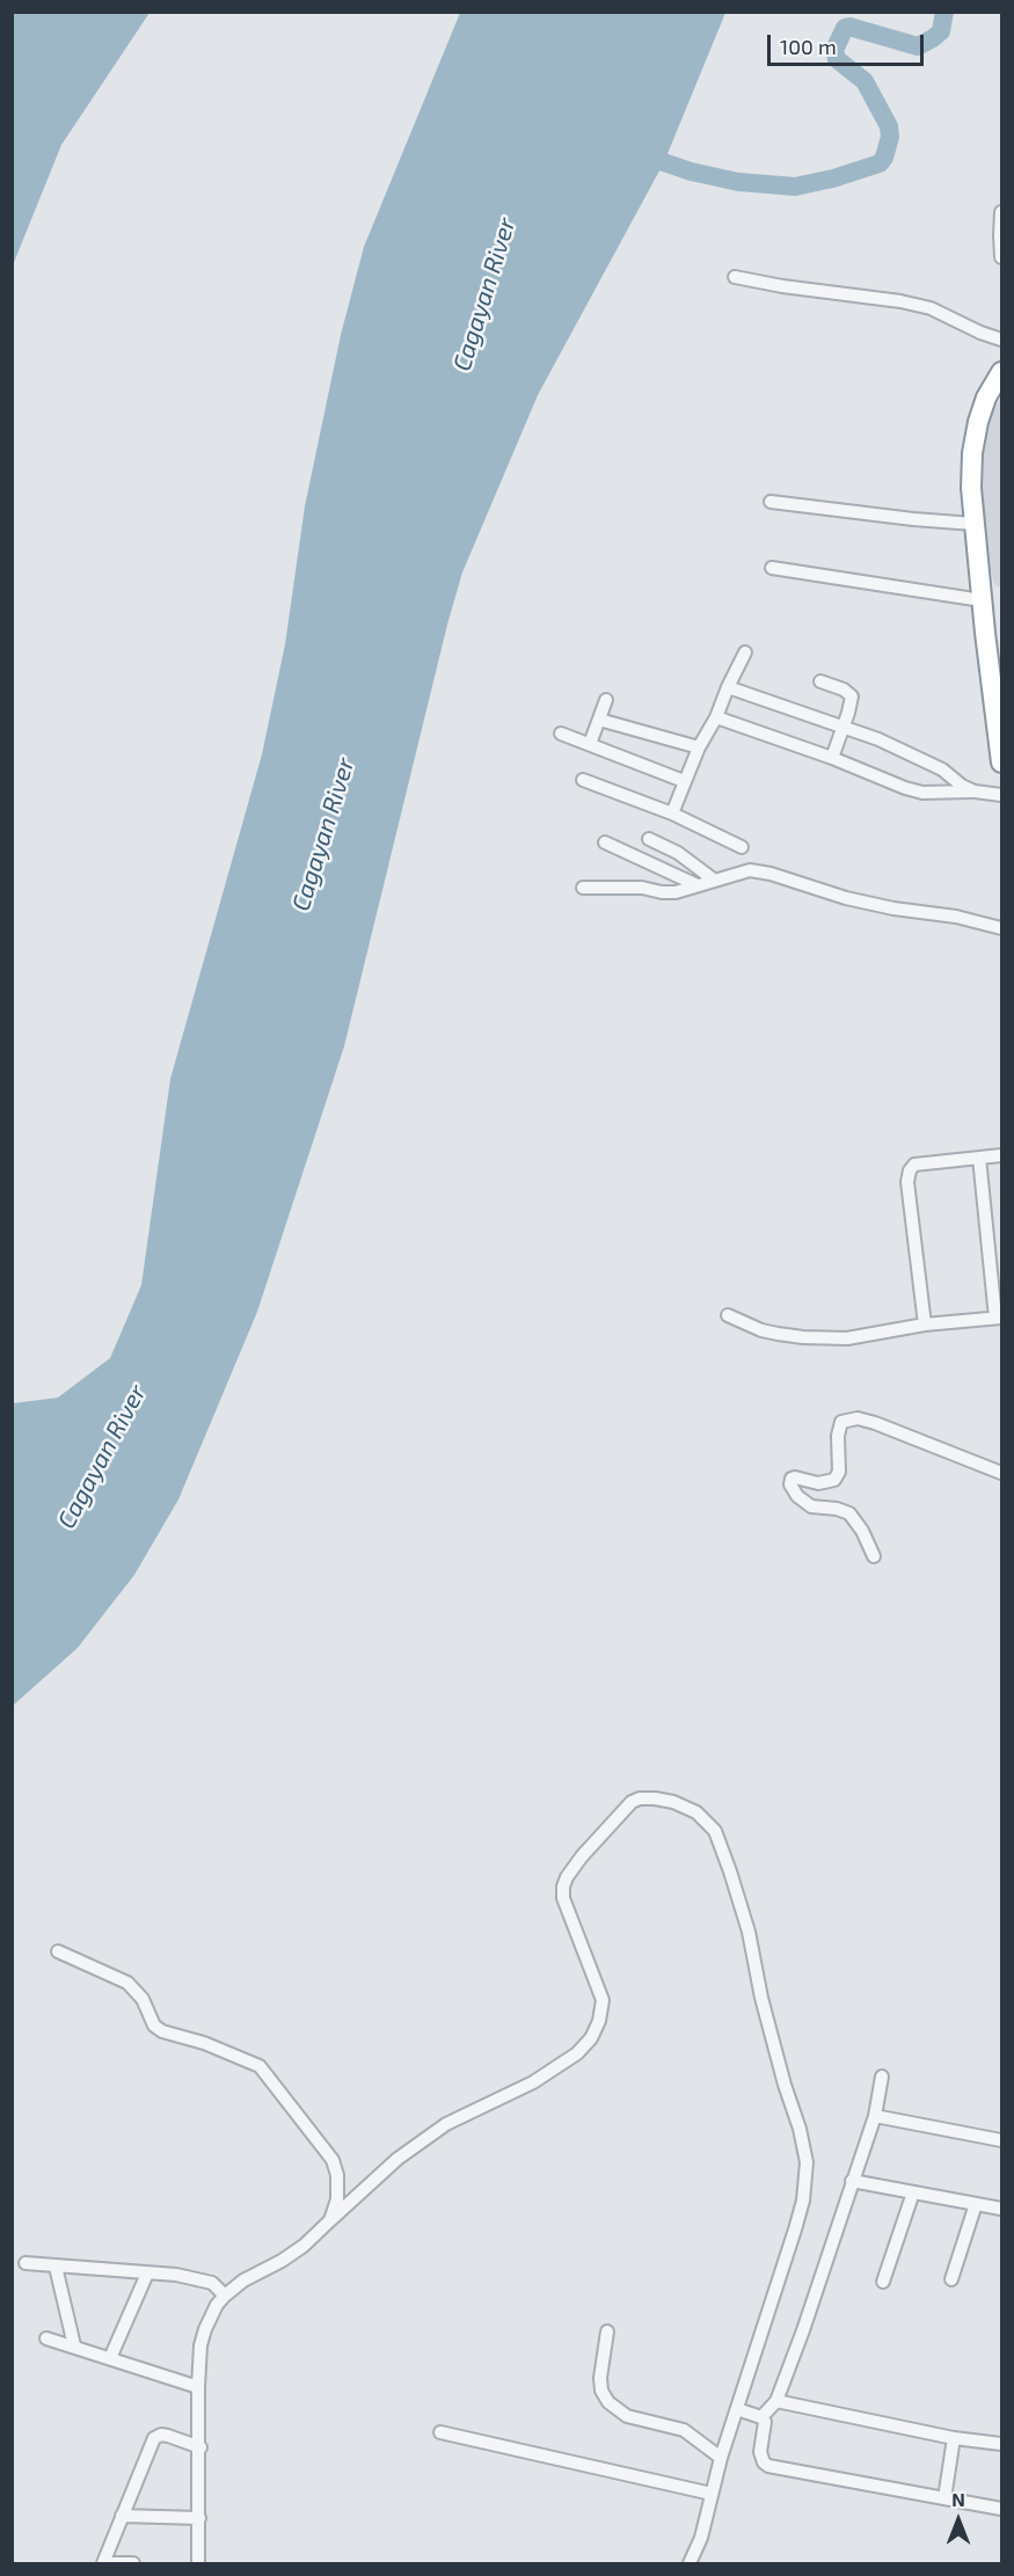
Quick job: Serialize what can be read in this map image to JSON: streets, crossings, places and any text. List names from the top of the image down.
{
  "water": ["Cagayan River"],
  "scale_bar": "100 m",
  "north": "top"
}
